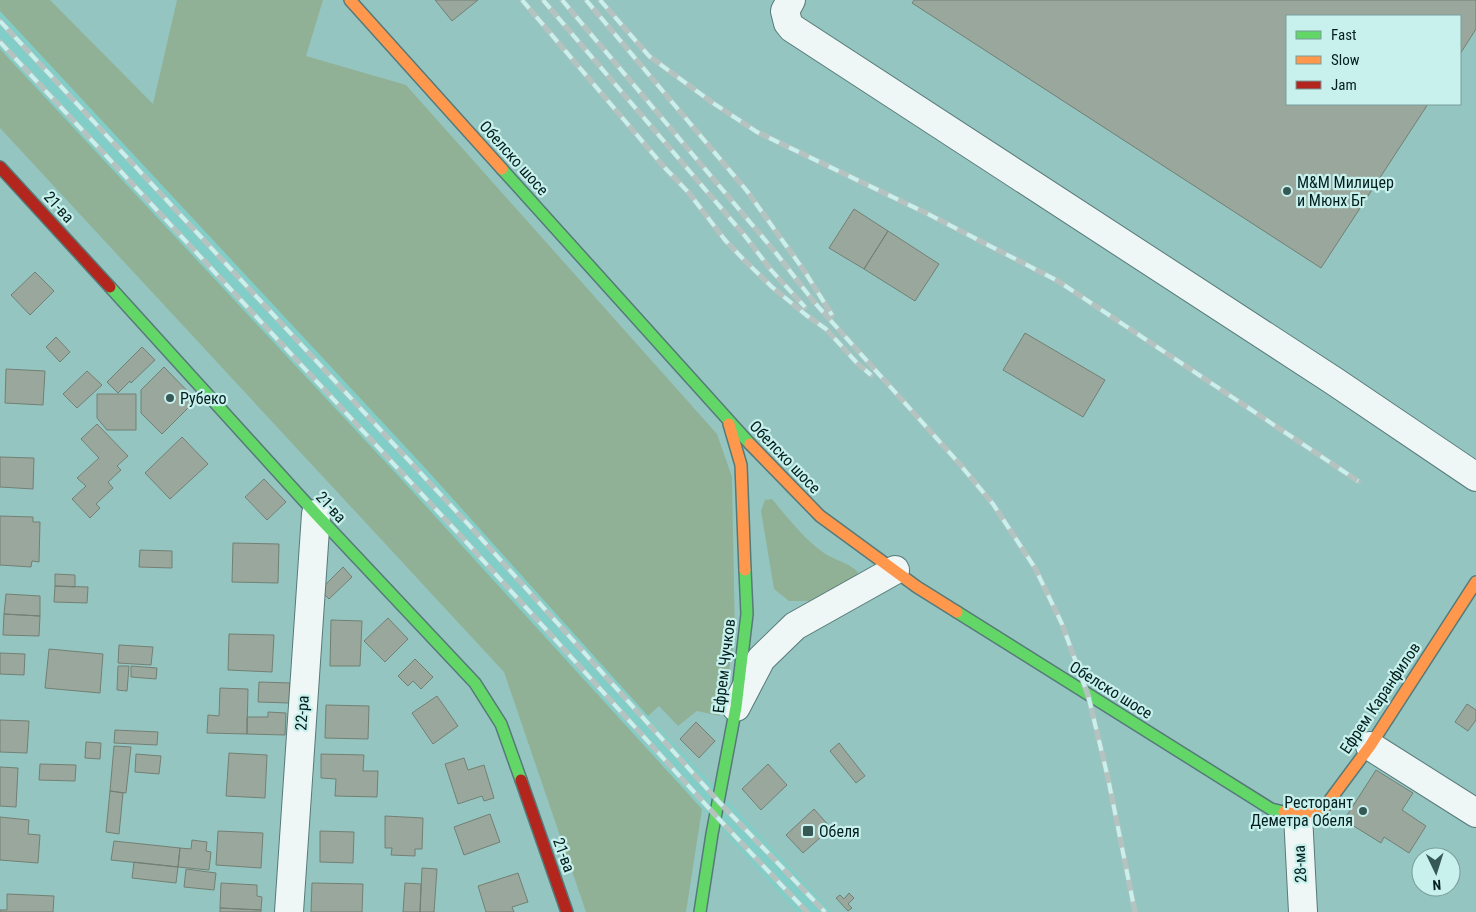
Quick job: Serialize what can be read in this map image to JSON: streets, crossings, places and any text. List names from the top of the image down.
{
  "streets": {
    "street": [
      "Обелско шосе",
      "21-ва",
      "Ефрем Чучков",
      "Ефрем Каранфилов",
      "22-ра",
      "28-ма"
    ]
  },
  "crossings": [
    ["Обелско шосе", "Ефрем Чучков"],
    ["Обелско шосе", "Ефрем Каранфилов"],
    ["Обелско шосе", "28-ма"],
    ["21-ва", "22-ра"],
    ["Ефрем Каранфилов", "28-ма"]
  ],
  "places": {
    "other": ["М&M Mилицер и Мюнх Бг", "Рубеко", "Ресторант Деметра Обеля"],
    "transit": ["Обеля"]
  },
  "legend": ["Fast", "Slow", "Jam"],
  "north": "bottom"
}
